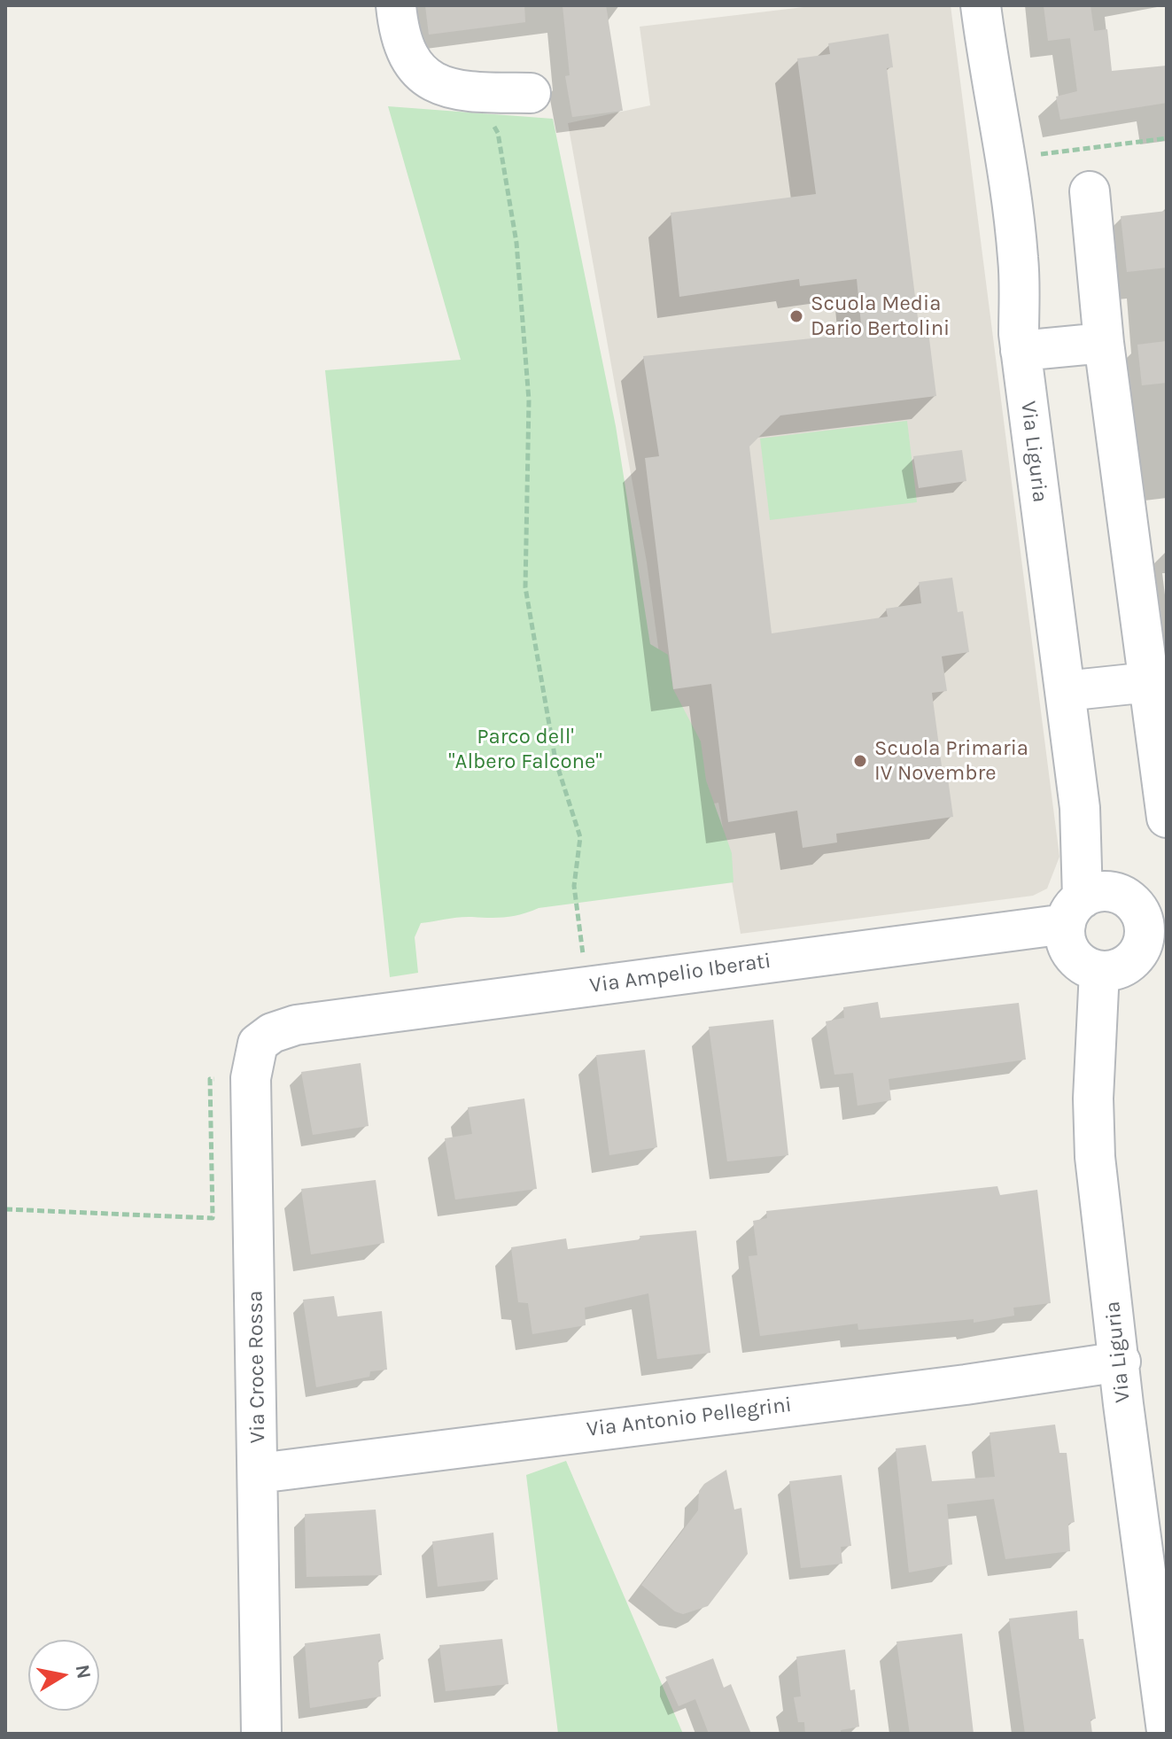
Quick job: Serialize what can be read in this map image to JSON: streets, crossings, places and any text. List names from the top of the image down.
{
  "streets": {
    "street": [
      "Via Liguria",
      "Via Ampelio Iberati",
      "Via Croce Rossa",
      "Via Antonio Pellegrini"
    ]
  },
  "crossings": [
    ["Via Liguria", "Via Ampelio Iberati"],
    ["Via Liguria", "Via Antonio Pellegrini"],
    ["Via Ampelio Iberati", "Via Croce Rossa"],
    ["Via Croce Rossa", "Via Antonio Pellegrini"]
  ],
  "parks": ["Parco dell' \"Albero Falcone\""],
  "places": ["Scuola Media Dario Bertolini", "Scuola Primaria IV Novembre"],
  "north": "right"
}
